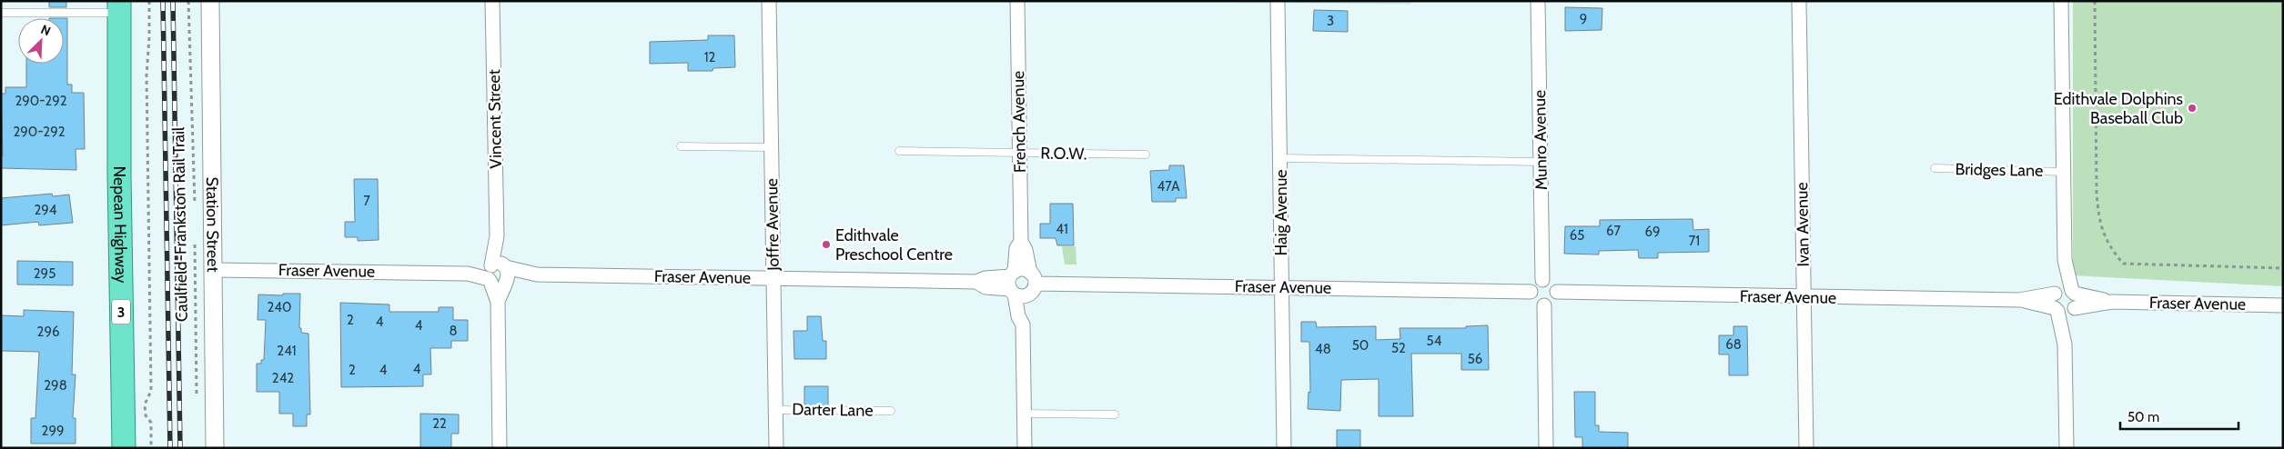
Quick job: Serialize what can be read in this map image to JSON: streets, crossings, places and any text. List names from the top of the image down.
{
  "streets": {
    "highway": ["Nepean Highway", "3"],
    "street": [
      "Vincent Street",
      "French Avenue",
      "Munro Avenue",
      "Haig Avenue",
      "Station Street",
      "Joffre Avenue",
      "Ivan Avenue",
      "Fraser Avenue"
    ],
    "lane": ["R.O.W.", "Bridges Lane", "Darter Lane"],
    "path": ["Caulfield-Frankston Rail Trail"]
  },
  "crossings": [
    ["Vincent Street", "Fraser Avenue"],
    ["French Avenue", "R.O.W."],
    ["French Avenue", "Fraser Avenue"],
    ["Munro Avenue", "Fraser Avenue"],
    ["Haig Avenue", "Fraser Avenue"],
    ["Station Street", "Fraser Avenue"],
    ["Joffre Avenue", "Fraser Avenue"],
    ["Joffre Avenue", "Darter Lane"],
    ["Ivan Avenue", "Fraser Avenue"]
  ],
  "places": ["Edithvale Dolphins Baseball Club", "Edithvale Preschool Centre"],
  "house_numbers": [
    "9",
    "3",
    "12",
    "290-292",
    "290-292",
    "47A",
    "7",
    "294",
    "41",
    "67",
    "69",
    "65",
    "71",
    "295",
    "240",
    "2",
    "4",
    "4",
    "8",
    "296",
    "54",
    "68",
    "50",
    "52",
    "48",
    "241",
    "56",
    "4",
    "2",
    "4",
    "242",
    "298",
    "22",
    "299"
  ],
  "scale_bar": "50 m",
  "north": "top right"
}
